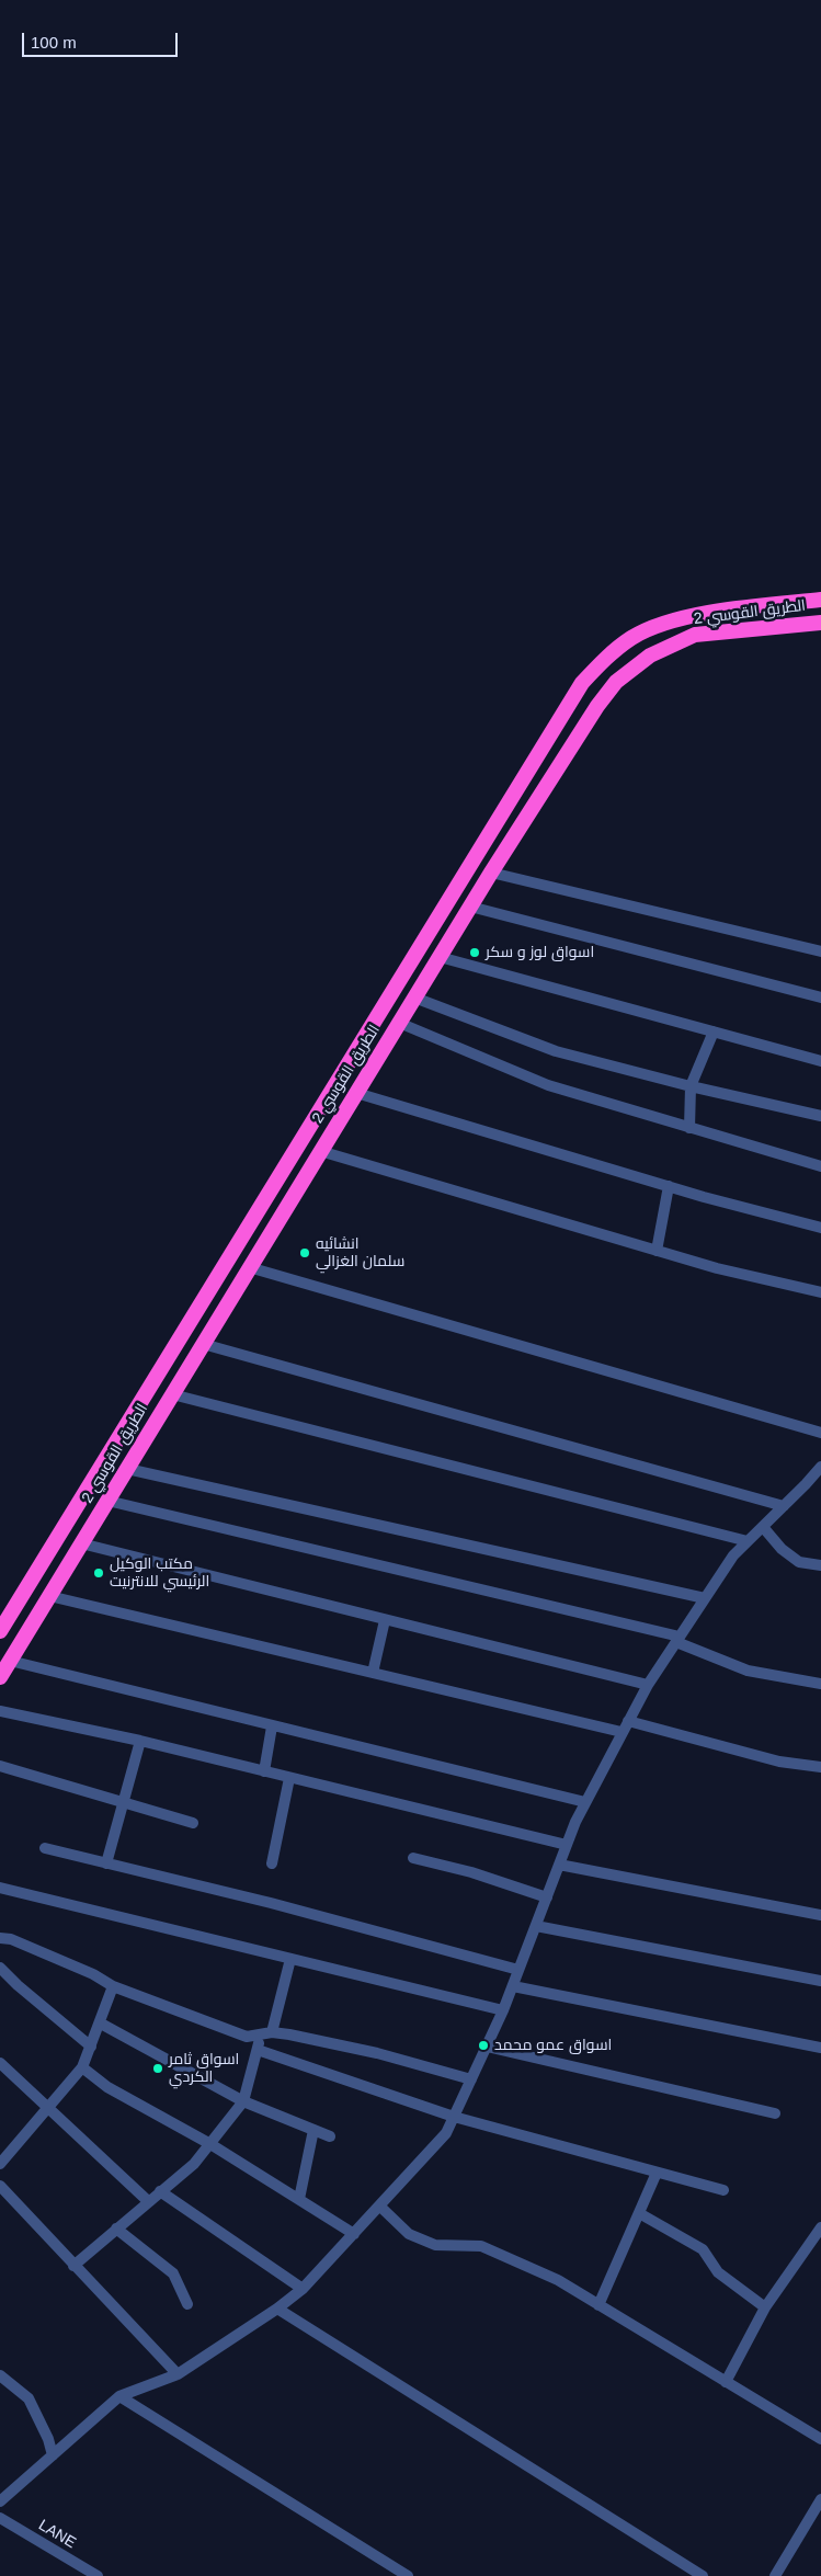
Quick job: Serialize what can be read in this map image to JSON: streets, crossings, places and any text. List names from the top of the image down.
{
  "streets": {
    "highway": ["الطريق القوسي 2"],
    "street": ["LANE"]
  },
  "places": [
    "اسواق لوز و سكر",
    "انشائيه سلمان الغزالي",
    "مكتب الوكيل الرئيسي للانترنيت",
    "اسواق عمو محمد",
    "اسواق ثامر الكردي"
  ],
  "scale_bar": "100 m"
}
